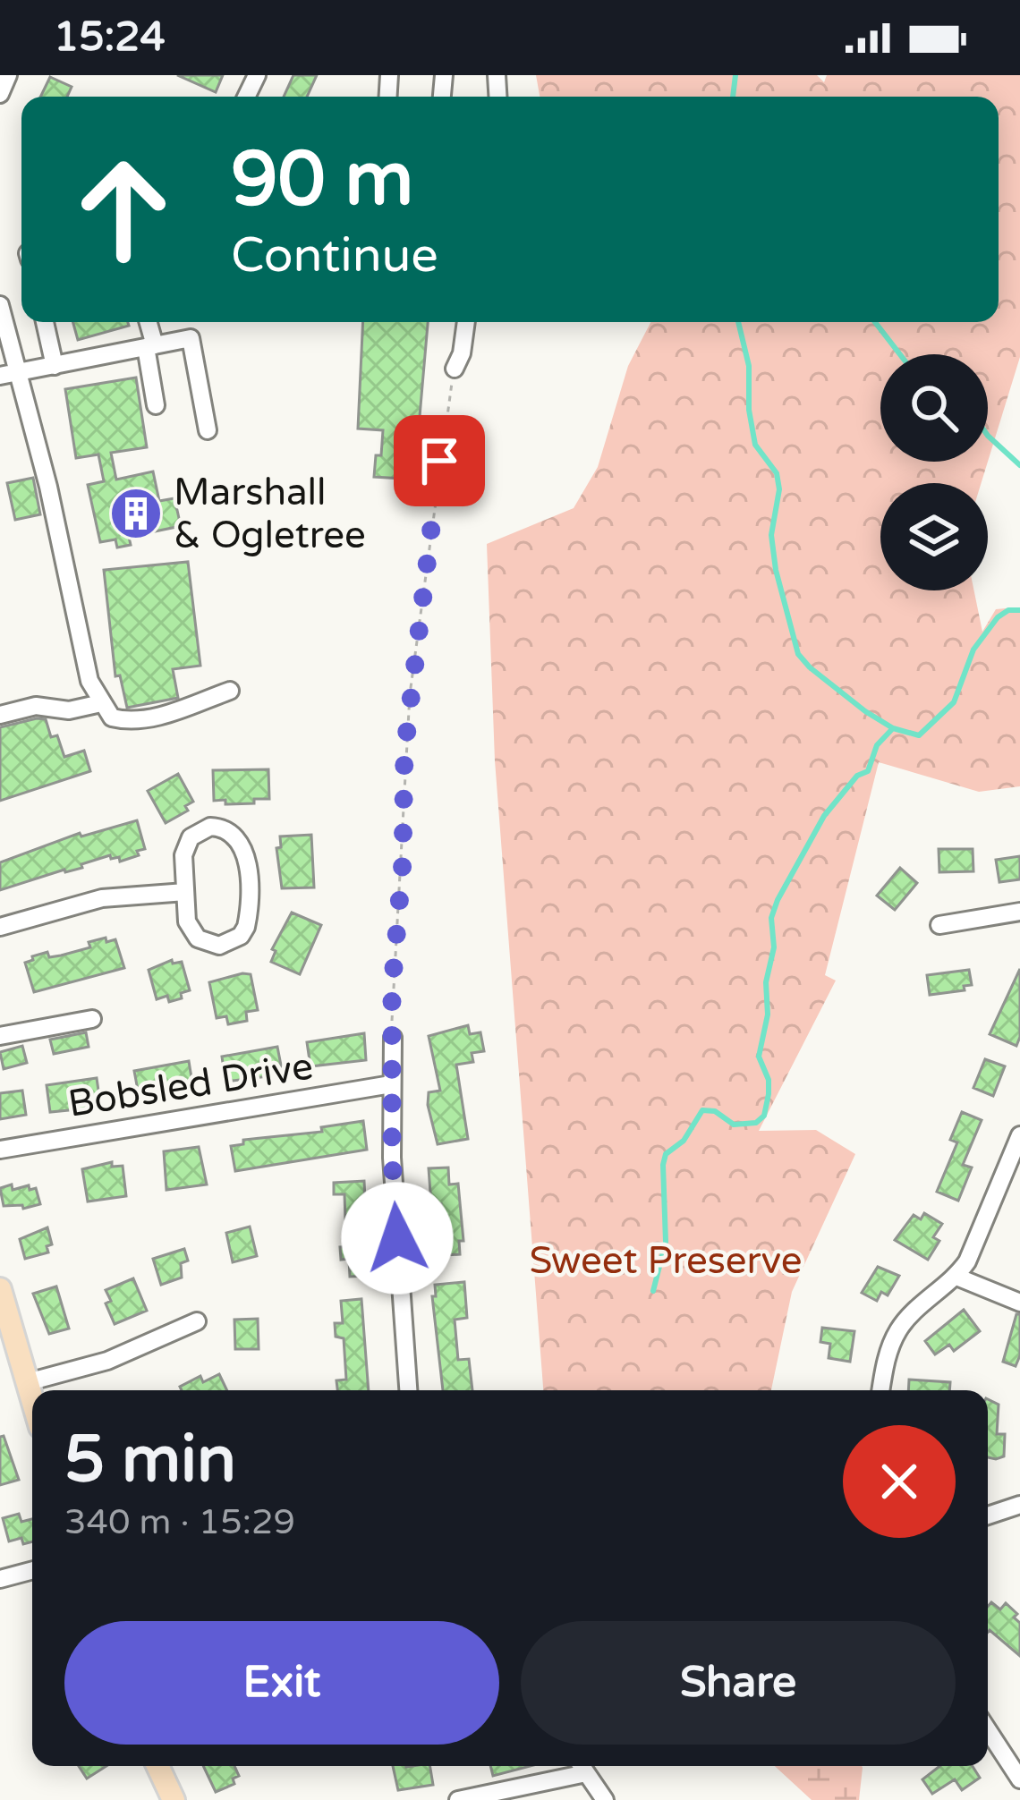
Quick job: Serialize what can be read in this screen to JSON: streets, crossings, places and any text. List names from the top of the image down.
{
  "streets": {
    "street": ["Bobsled Drive"]
  },
  "parks": ["Sweet Preserve"],
  "places": {
    "building": ["Marshall & Ogletree"]
  },
  "page": {
    "status": "15:24",
    "turn": ["90 m", "Continue"],
    "heading": ["5 min", "340 m · 15:29"],
    "buttons": ["Exit", "Share"]
  }
}
